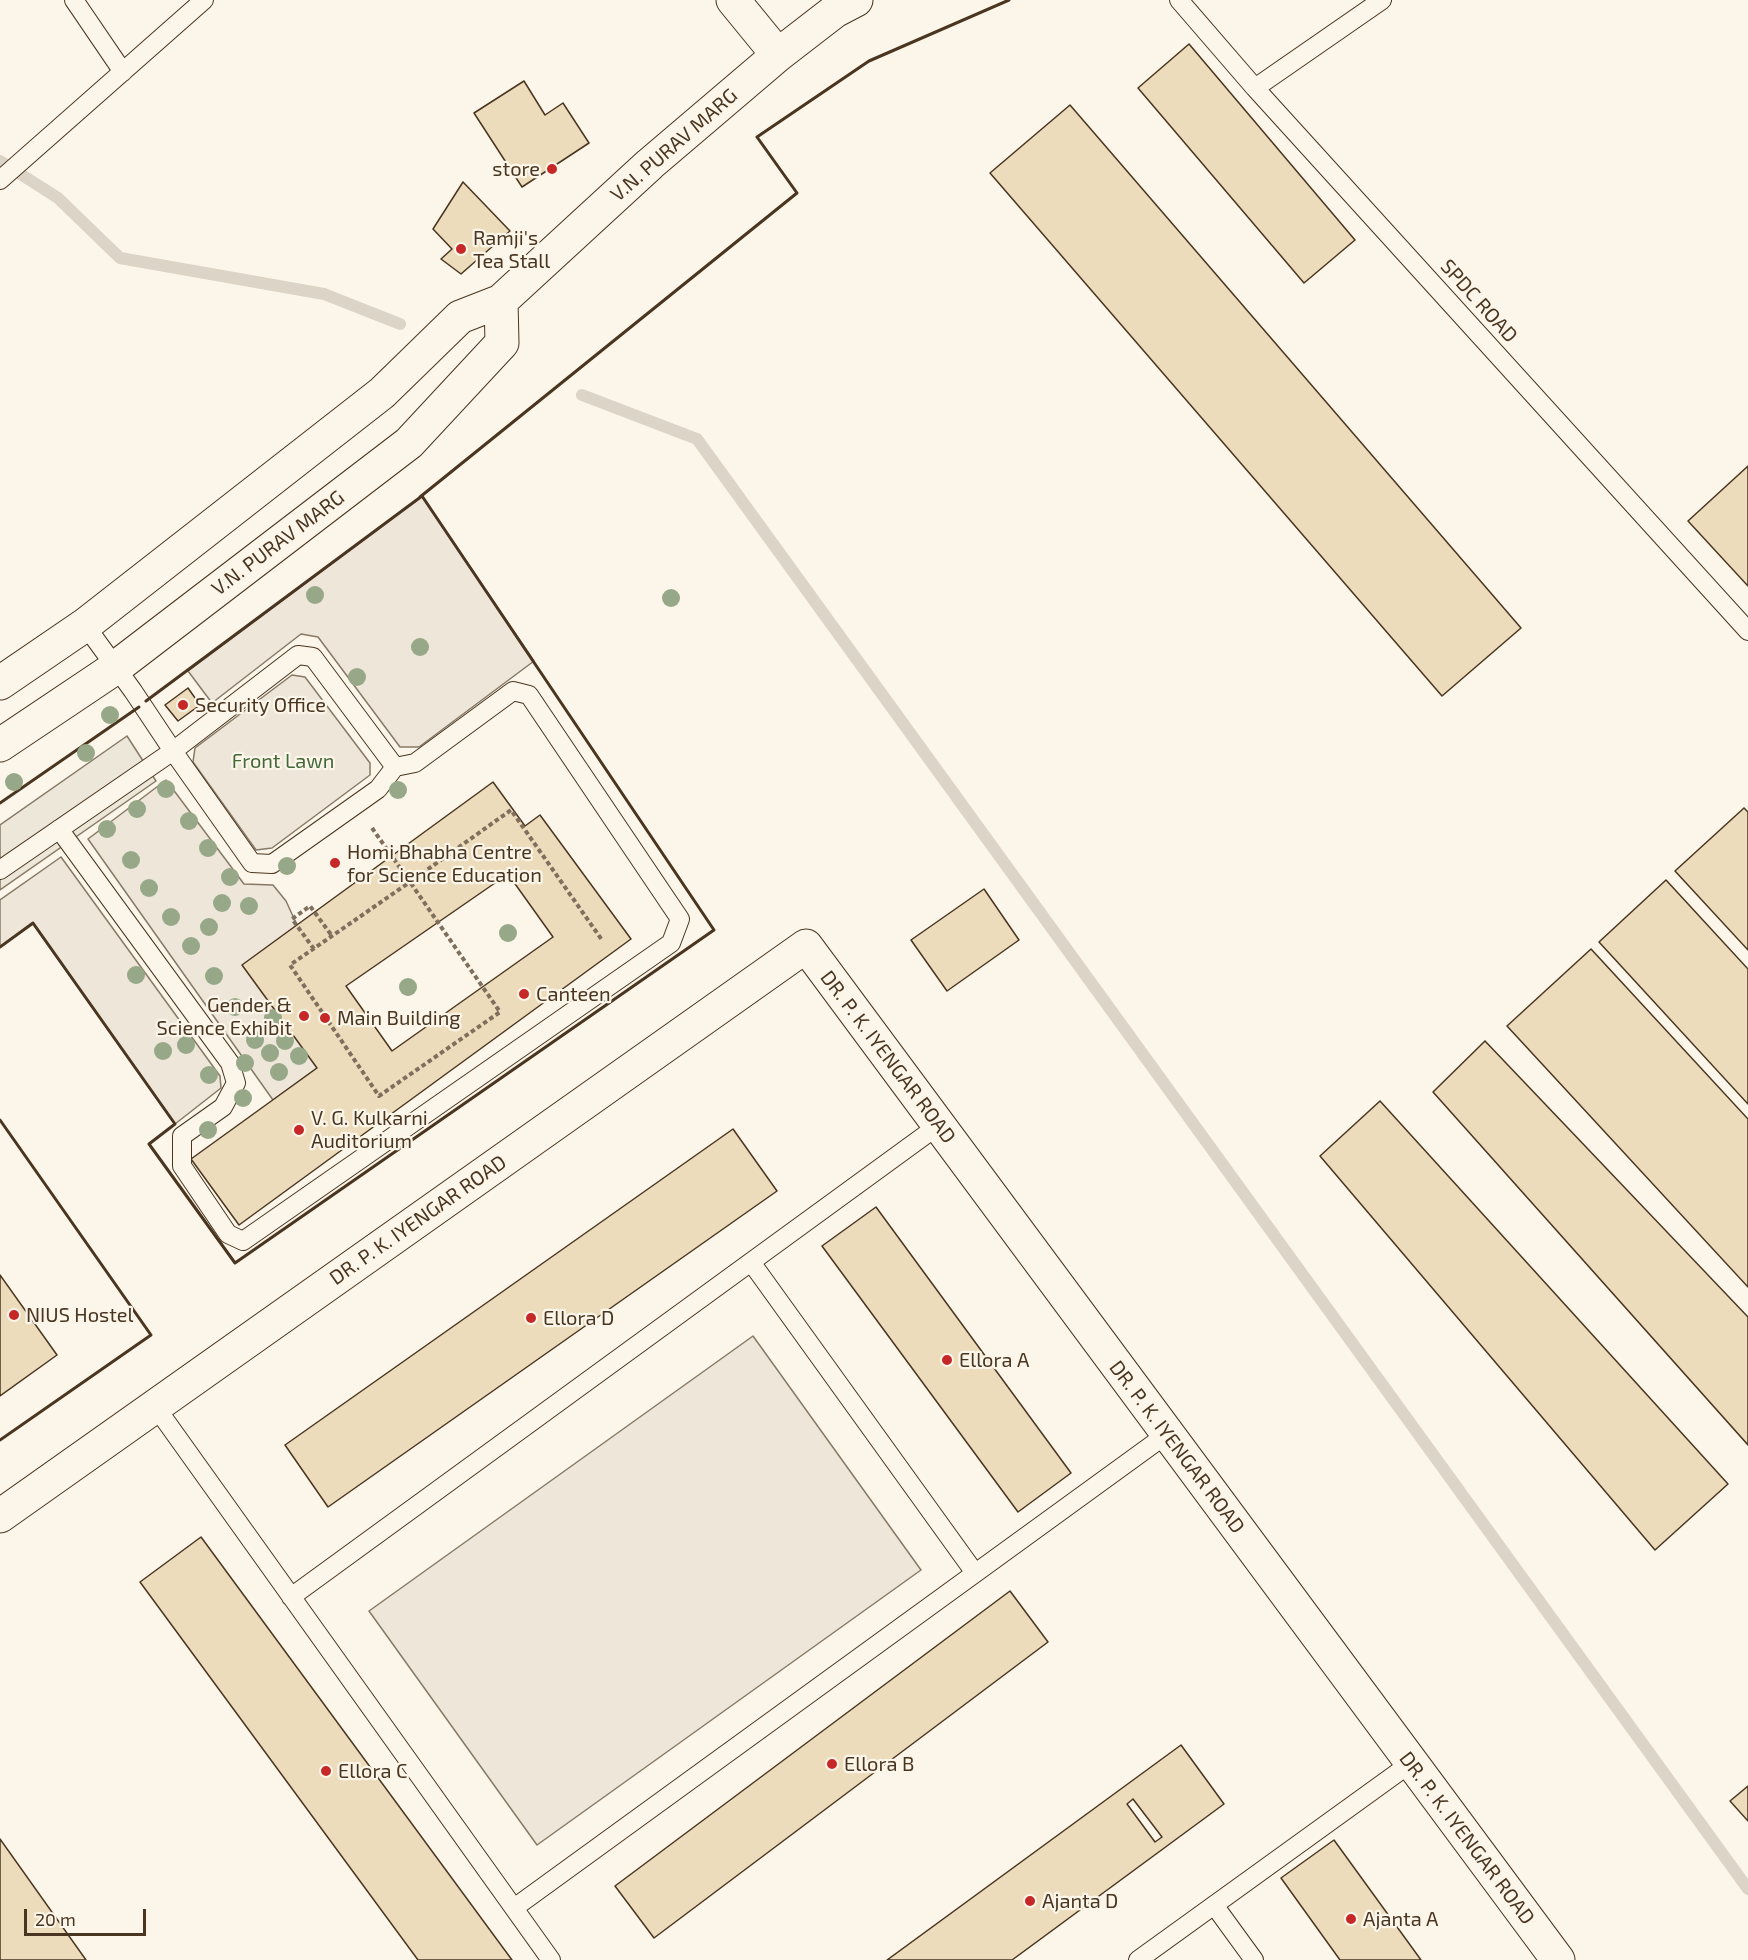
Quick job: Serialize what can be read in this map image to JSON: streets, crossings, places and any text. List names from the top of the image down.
{
  "streets": {
    "street": ["V.N. PURAV MARG", "DR. P. K. IYENGAR ROAD"],
    "lane": ["SPDC ROAD"]
  },
  "parks": ["Front Lawn"],
  "places": [
    "store",
    "Ramji's Tea Stall",
    "Security Office",
    "Homi Bhabha Centre for Science Education",
    "Canteen",
    "Gender & Science Exhibit",
    "Main Building",
    "V. G. Kulkarni Auditorium",
    "NIUS Hostel",
    "Ellora D",
    "Ellora A",
    "Ellora B",
    "Ellora C",
    "Ajanta D",
    "Ajanta A"
  ],
  "scale_bar": "20 m"
}
